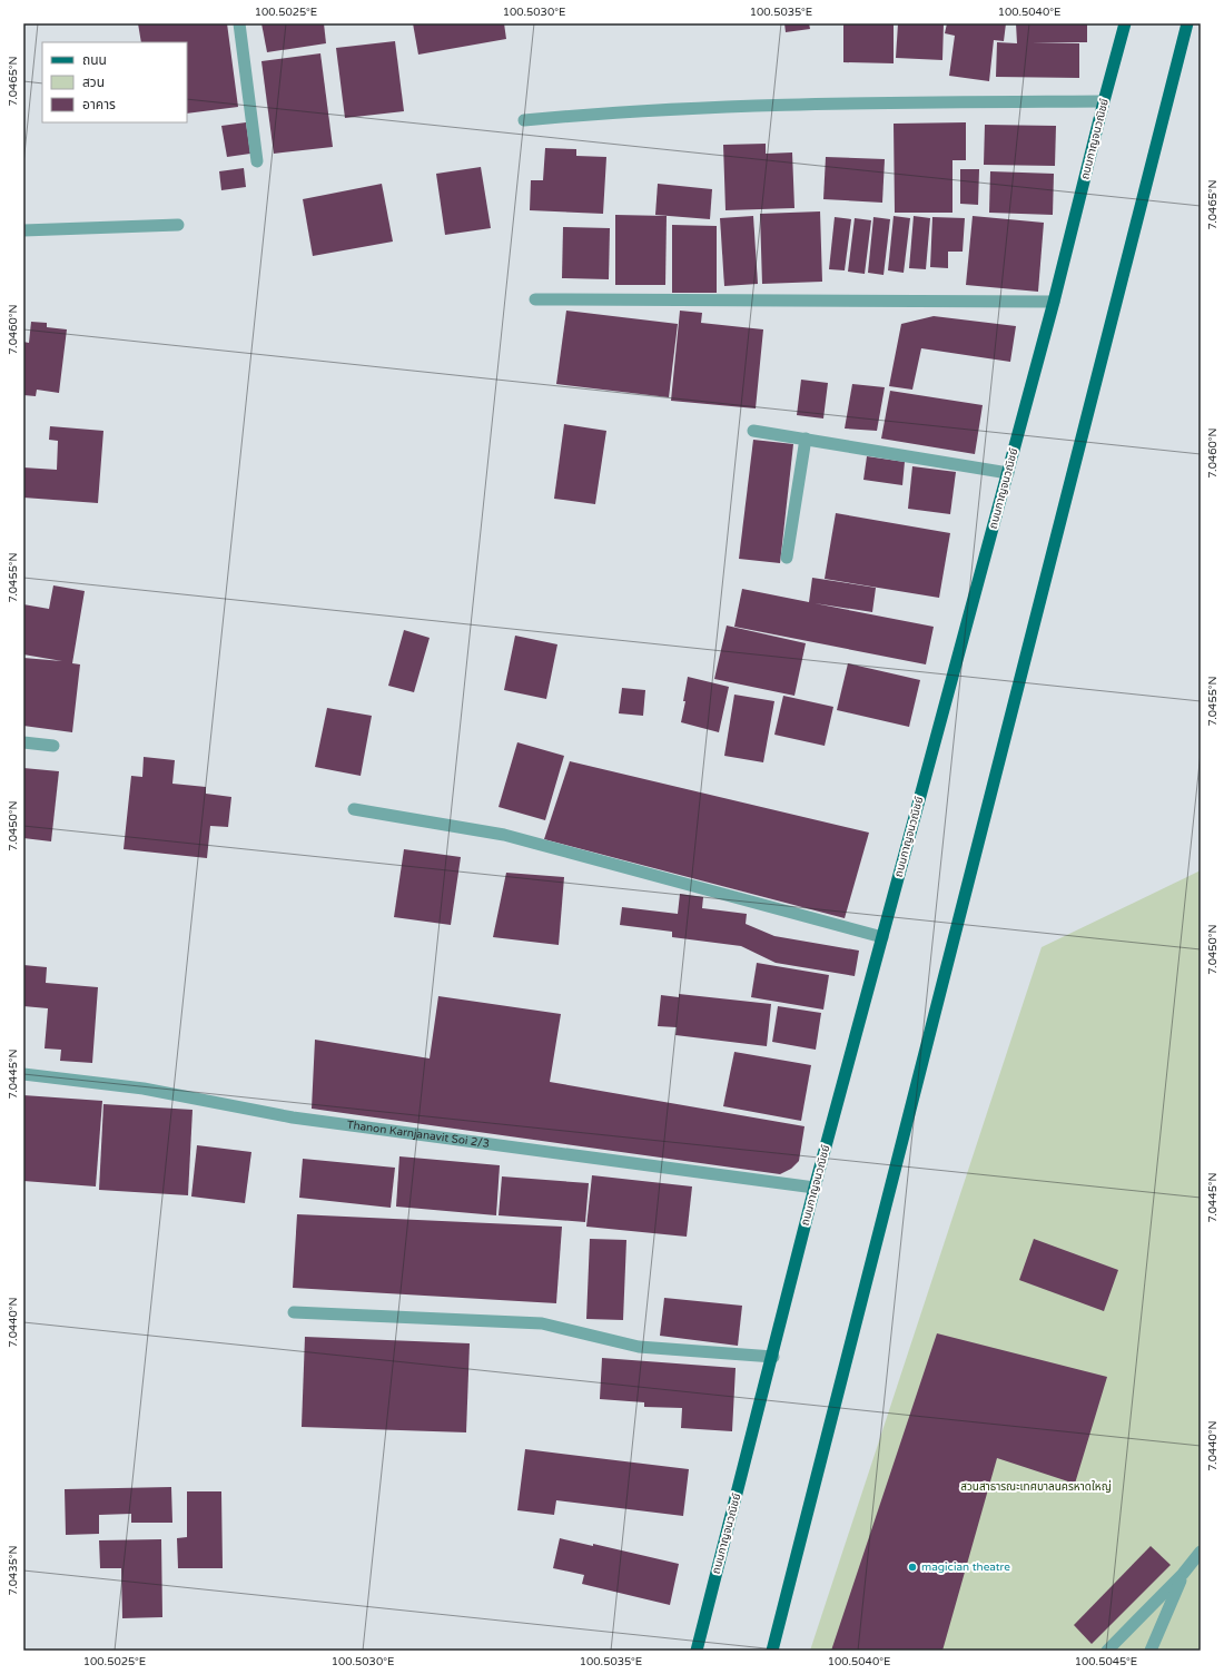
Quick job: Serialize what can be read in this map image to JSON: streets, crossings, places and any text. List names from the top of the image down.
{
  "streets": {
    "main road": ["ถนนกาญจนวณิชย์"],
    "street": ["Thanon Karnjanavit Soi 2/3"]
  },
  "crossings": [
    ["ถนนกาญจนวณิชย์", "Thanon Karnjanavit Soi 2/3"]
  ],
  "parks": ["สวนสาธารณะเทศบาลนครหาดใหญ่"],
  "places": ["magician theatre"],
  "legend": ["ถนน", "สวน", "อาคาร"],
  "coordinates": [
    "100.5025°E",
    "100.5030°E",
    "100.5035°E",
    "100.5040°E",
    "7.0465°N",
    "7.0460°N",
    "7.0455°N",
    "7.0450°N",
    "7.0445°N",
    "7.0440°N",
    "7.0435°N",
    "100.5045°E"
  ]
}
